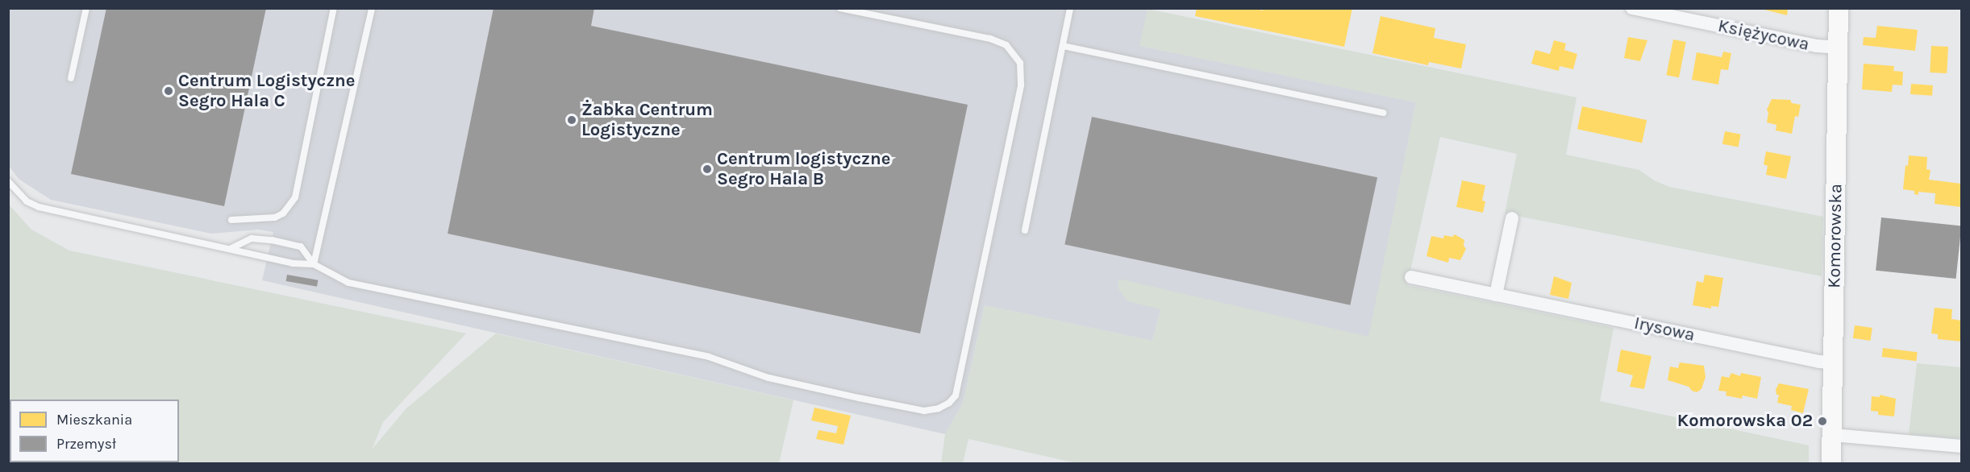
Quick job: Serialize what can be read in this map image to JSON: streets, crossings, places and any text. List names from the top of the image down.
{
  "streets": {
    "street": ["Księżycowa", "Komorowska", "Irysowa"]
  },
  "crossings": [
    ["Księżycowa", "Komorowska"],
    ["Komorowska", "Irysowa"]
  ],
  "places": [
    "Centrum Logistyczne Segro Hala C",
    "Żabka Centrum Logistyczne",
    "Centrum logistyczne Segro Hala B",
    "Komorowska 02"
  ],
  "legend": ["Mieszkania", "Przemysł"]
}
